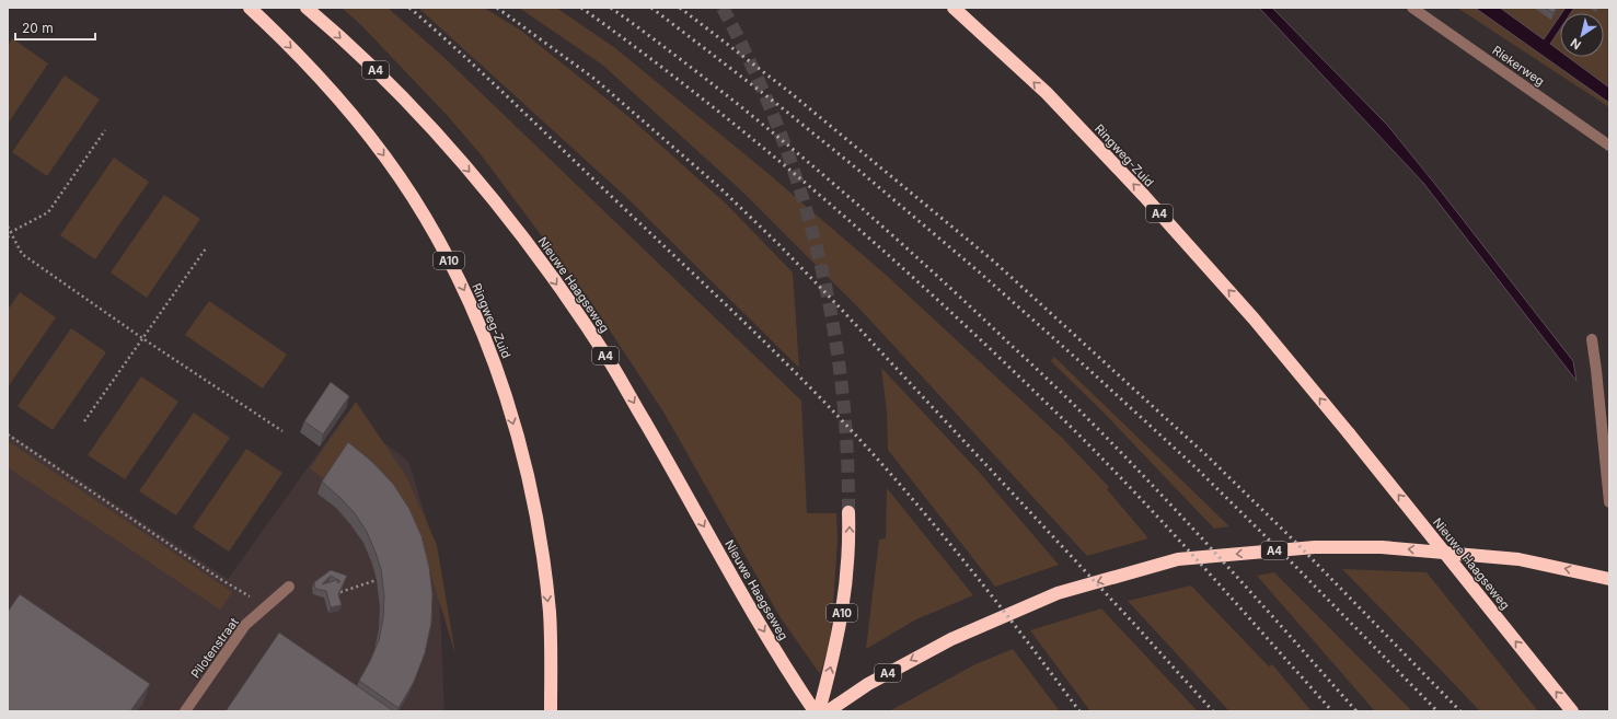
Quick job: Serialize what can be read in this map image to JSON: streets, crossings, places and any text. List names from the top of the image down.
{
  "streets": {
    "highway": [
      "A4",
      "Ringweg-Zuid",
      "A10",
      "Nieuwe Haagseweg"
    ],
    "street": ["Riekerweg", "Pilotenstraat"]
  },
  "crossings": [
    ["Ringweg-Zuid", "Nieuwe Haagseweg"]
  ],
  "scale_bar": "20 m",
  "north": "bottom left"
}
